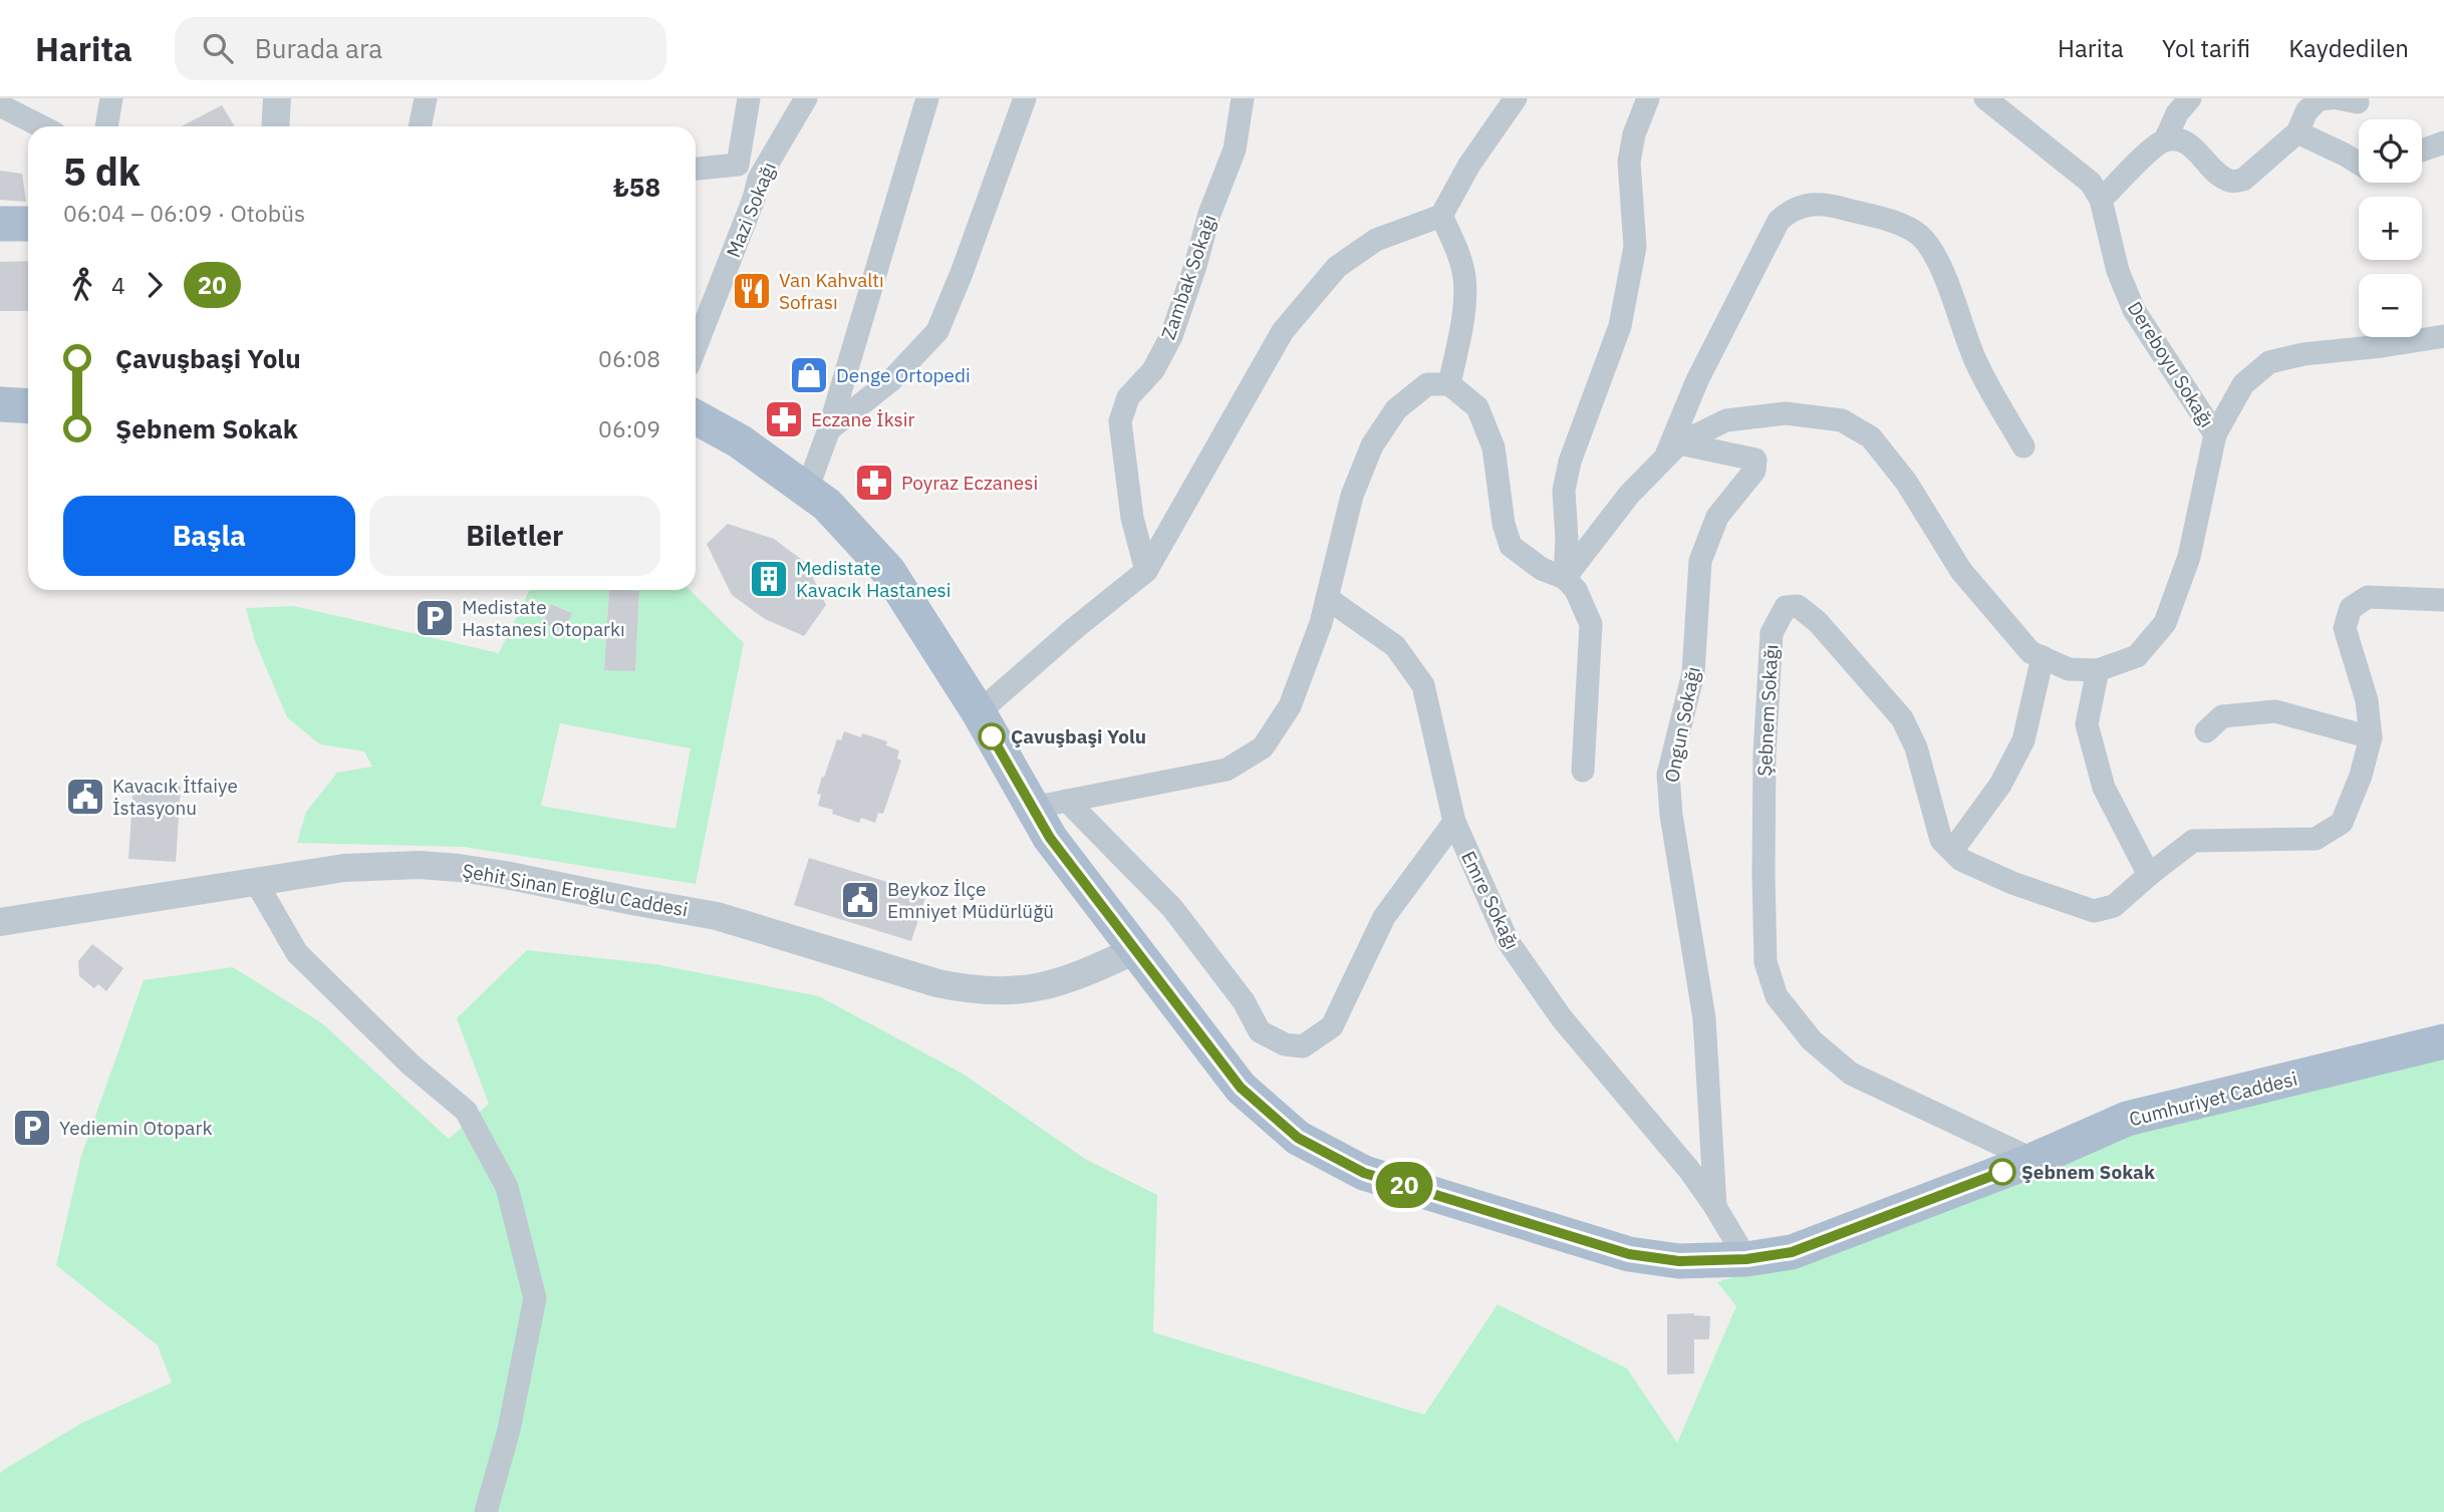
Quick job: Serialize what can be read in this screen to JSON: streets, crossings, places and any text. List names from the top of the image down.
{
  "streets": {
    "main road": ["Cumhuriyet Caddesi"],
    "street": [
      "Mazi Sokağı",
      "Zambak Sokağı",
      "Dereboyu Sokağı",
      "Şebnem Sokağı",
      "Ongun Sokağı",
      "Şehit Sinan Eroğlu Caddesi",
      "Emre Sokağı"
    ]
  },
  "crossings": [
    ["Şebnem Sokağı", "Cumhuriyet Caddesi"],
    ["Ongun Sokağı", "Emre Sokağı"],
    ["Şehit Sinan Eroğlu Caddesi", "Cumhuriyet Caddesi"],
    ["Emre Sokağı", "Cumhuriyet Caddesi"]
  ],
  "places": {
    "restaurant": ["Van Kahvaltı Sofrası"],
    "shop": ["Denge Ortopedi"],
    "pharmacy": ["Eczane İksir", "Poyraz Eczanesi"],
    "building": ["Medistate Kavacık Hastanesi"],
    "parking": ["Medistate Hastanesi Otoparkı", "Yediemin Otopark"],
    "other": ["Çavuşbaşi Yolu", "Şebnem Sokak"],
    "public building": ["Kavacık İtfaiye İstasyonu", "Beykoz İlçe Emniyet Müdürlüğü"]
  },
  "lines": ["bus line 20"],
  "page": {
    "header": "Harita",
    "search": "Burada ara",
    "nav": ["Harita", "Yol tarifi", "Kaydedilen"],
    "on_map": "20",
    "map_buttons": ["+", "−"],
    "heading": ["5 dk", "06:04 – 06:09 · Otobüs", "₺58"],
    "legs": ["4", "20"],
    "list": [
      {
        "name": "Çavuşbaşi Yolu",
        "value": "06:08"
      },
      {
        "name": "Şebnem Sokak",
        "value": "06:09"
      }
    ],
    "buttons": ["Başla", "Biletler"]
  }
}
